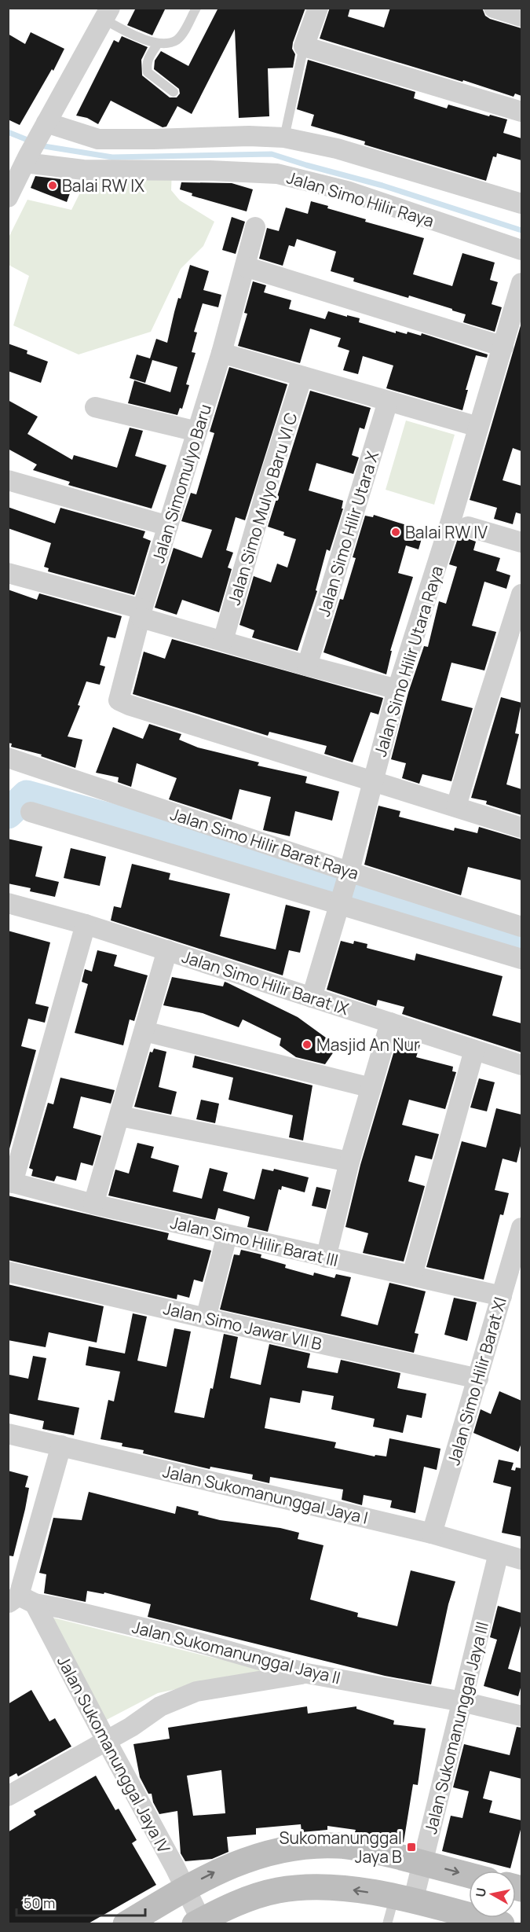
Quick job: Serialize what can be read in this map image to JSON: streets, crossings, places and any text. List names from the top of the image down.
{
  "streets": {
    "street": [
      "Jalan Simo Hilir Raya",
      "Jalan Simomulyo Baru",
      "Jalan Simo Mulyo Baru VI C",
      "Jalan Simo Hilir Utara X",
      "Jalan Simo Hilir Utara Raya",
      "Jalan Simo Hilir Barat Raya",
      "Jalan Simo Hilir Barat IX",
      "Jalan Simo Hilir Barat III",
      "Jalan Simo Jawar VII B",
      "Jalan Simo Hilir Barat XI",
      "Jalan Sukomanunggal Jaya I",
      "Jalan Sukomanunggal Jaya II",
      "Jalan Sukomanunggal Jaya III",
      "Jalan Sukomanunggal Jaya IV"
    ]
  },
  "crossings": [
    ["Jalan Simomulyo Baru", "Jalan Simo Hilir Utara Raya"],
    ["Jalan Simo Hilir Utara Raya", "Jalan Simo Hilir Barat Raya"],
    ["Jalan Simo Hilir Utara Raya", "Jalan Simo Hilir Barat IX"],
    ["Jalan Simo Hilir Barat III", "Jalan Simo Hilir Barat XI"],
    ["Jalan Simo Jawar VII B", "Jalan Simo Hilir Barat XI"],
    ["Jalan Simo Hilir Barat XI", "Jalan Sukomanunggal Jaya I"],
    ["Jalan Sukomanunggal Jaya I", "Jalan Sukomanunggal Jaya III"],
    ["Jalan Sukomanunggal Jaya II", "Jalan Sukomanunggal Jaya III"],
    ["Jalan Sukomanunggal Jaya II", "Jalan Sukomanunggal Jaya IV"]
  ],
  "places": {
    "other": ["Balai RW IX", "Balai RW IV", "Masjid An Nur"],
    "transit": ["Sukomanunggal Jaya B"]
  },
  "scale_bar": "50 m",
  "north": "left"
}
